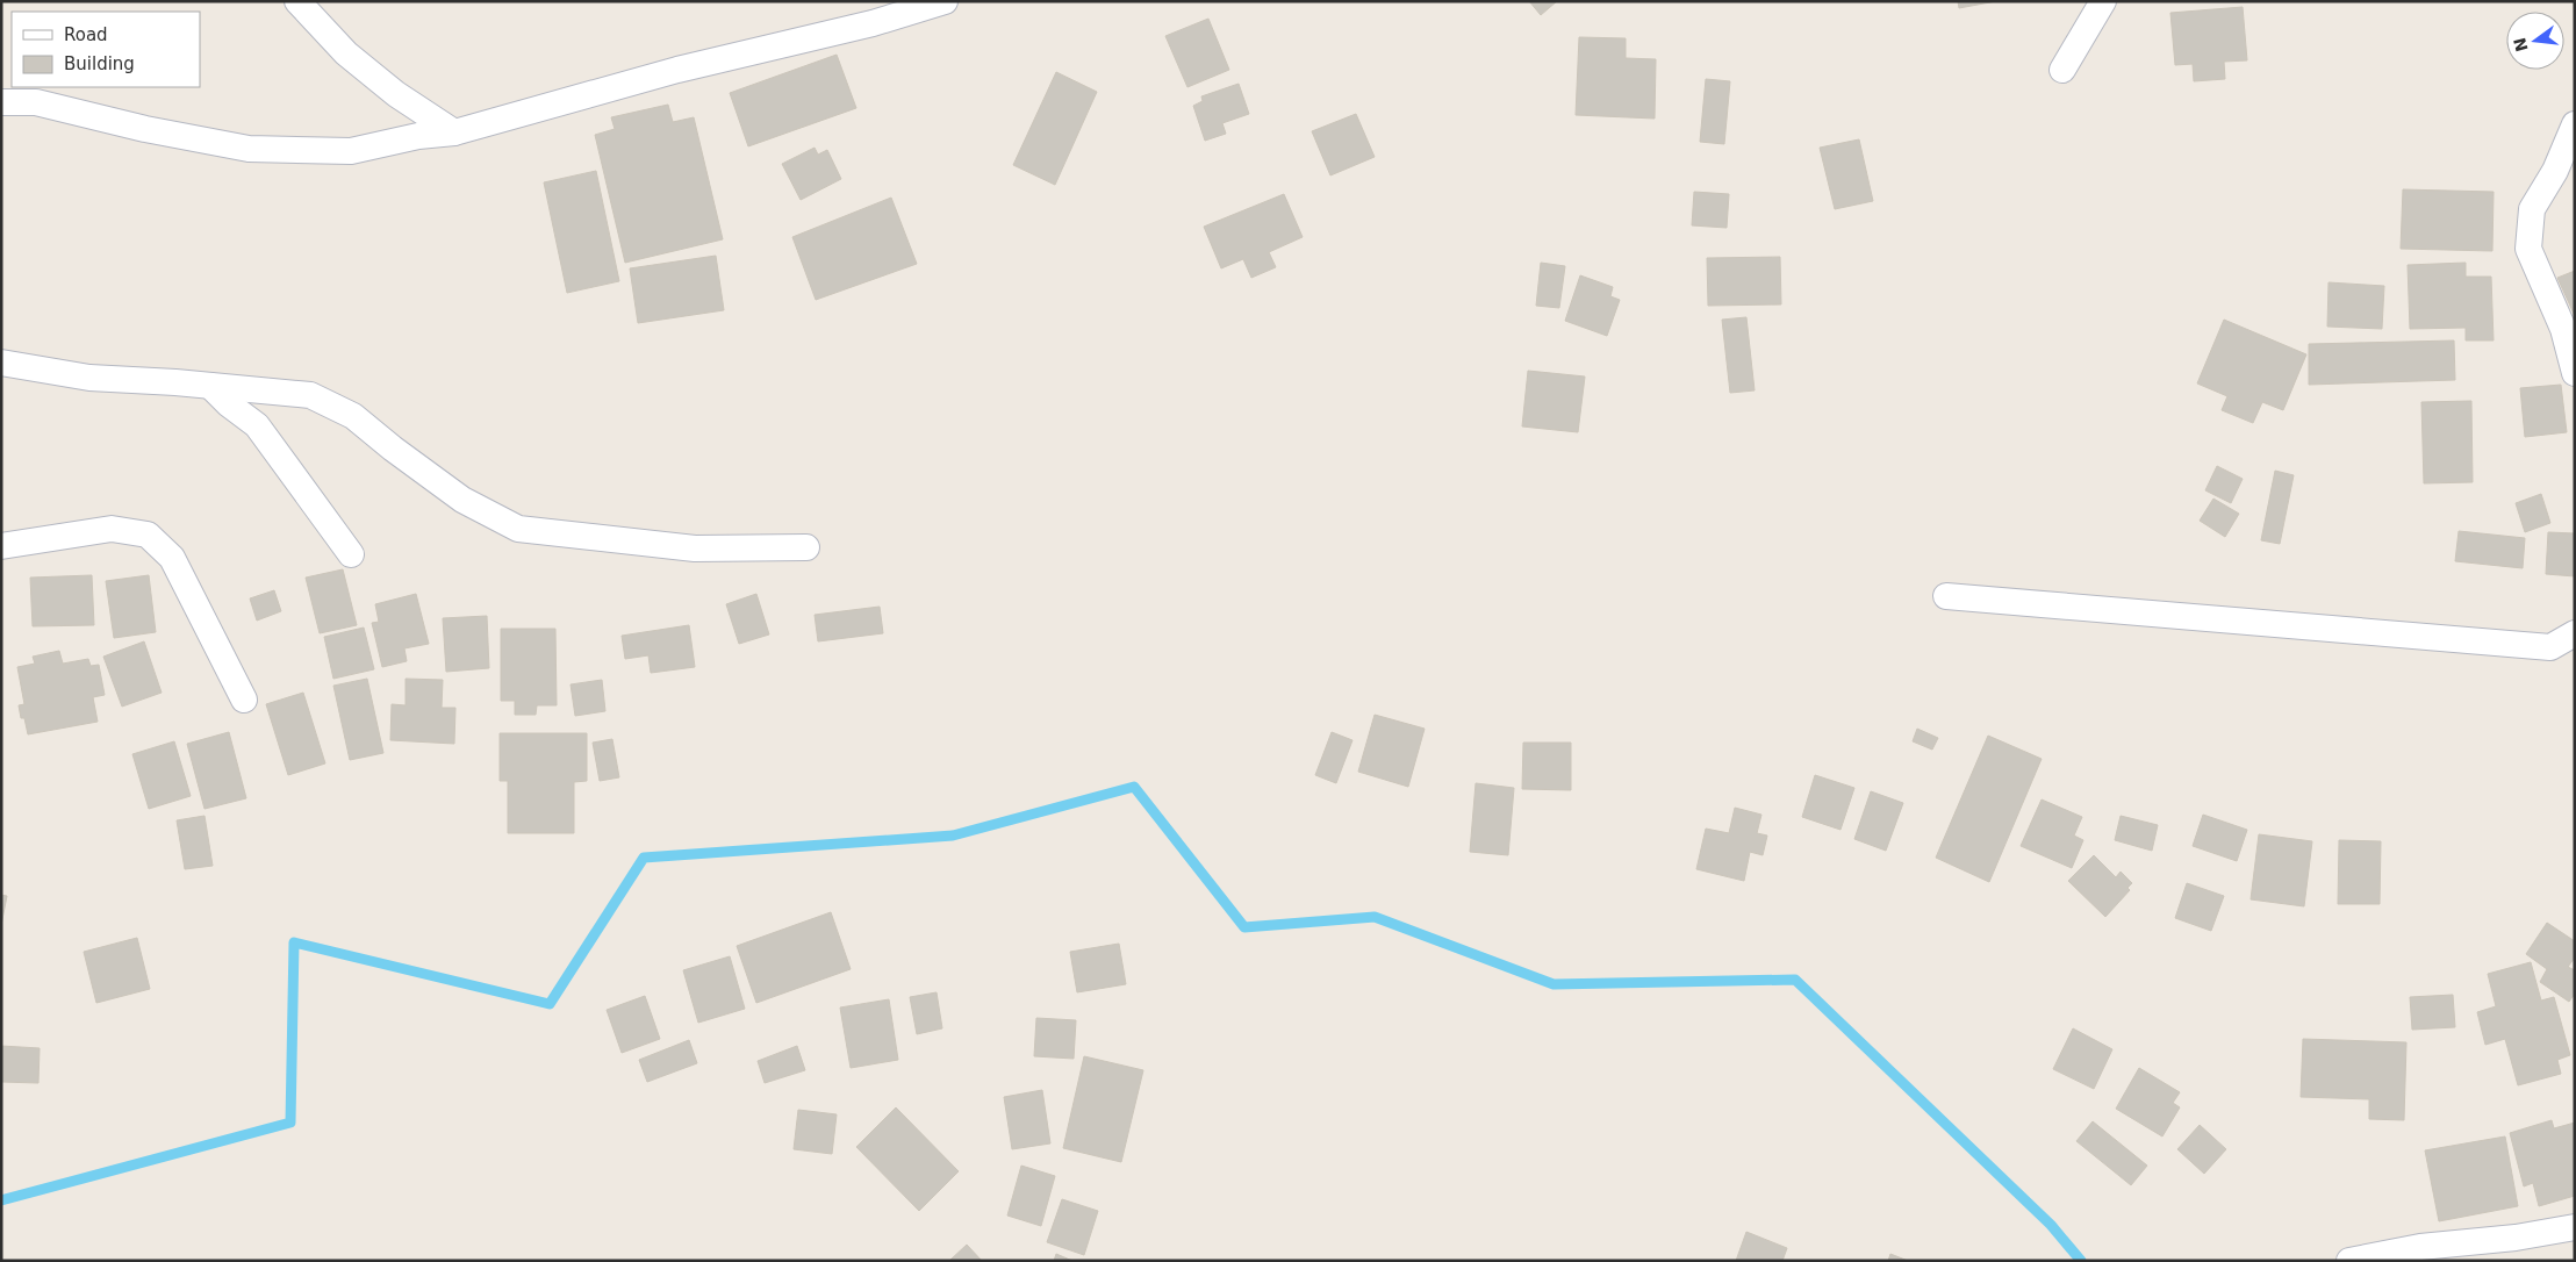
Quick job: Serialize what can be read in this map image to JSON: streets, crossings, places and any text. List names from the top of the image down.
{
  "legend": ["Road", "Building"],
  "north": "left"
}
